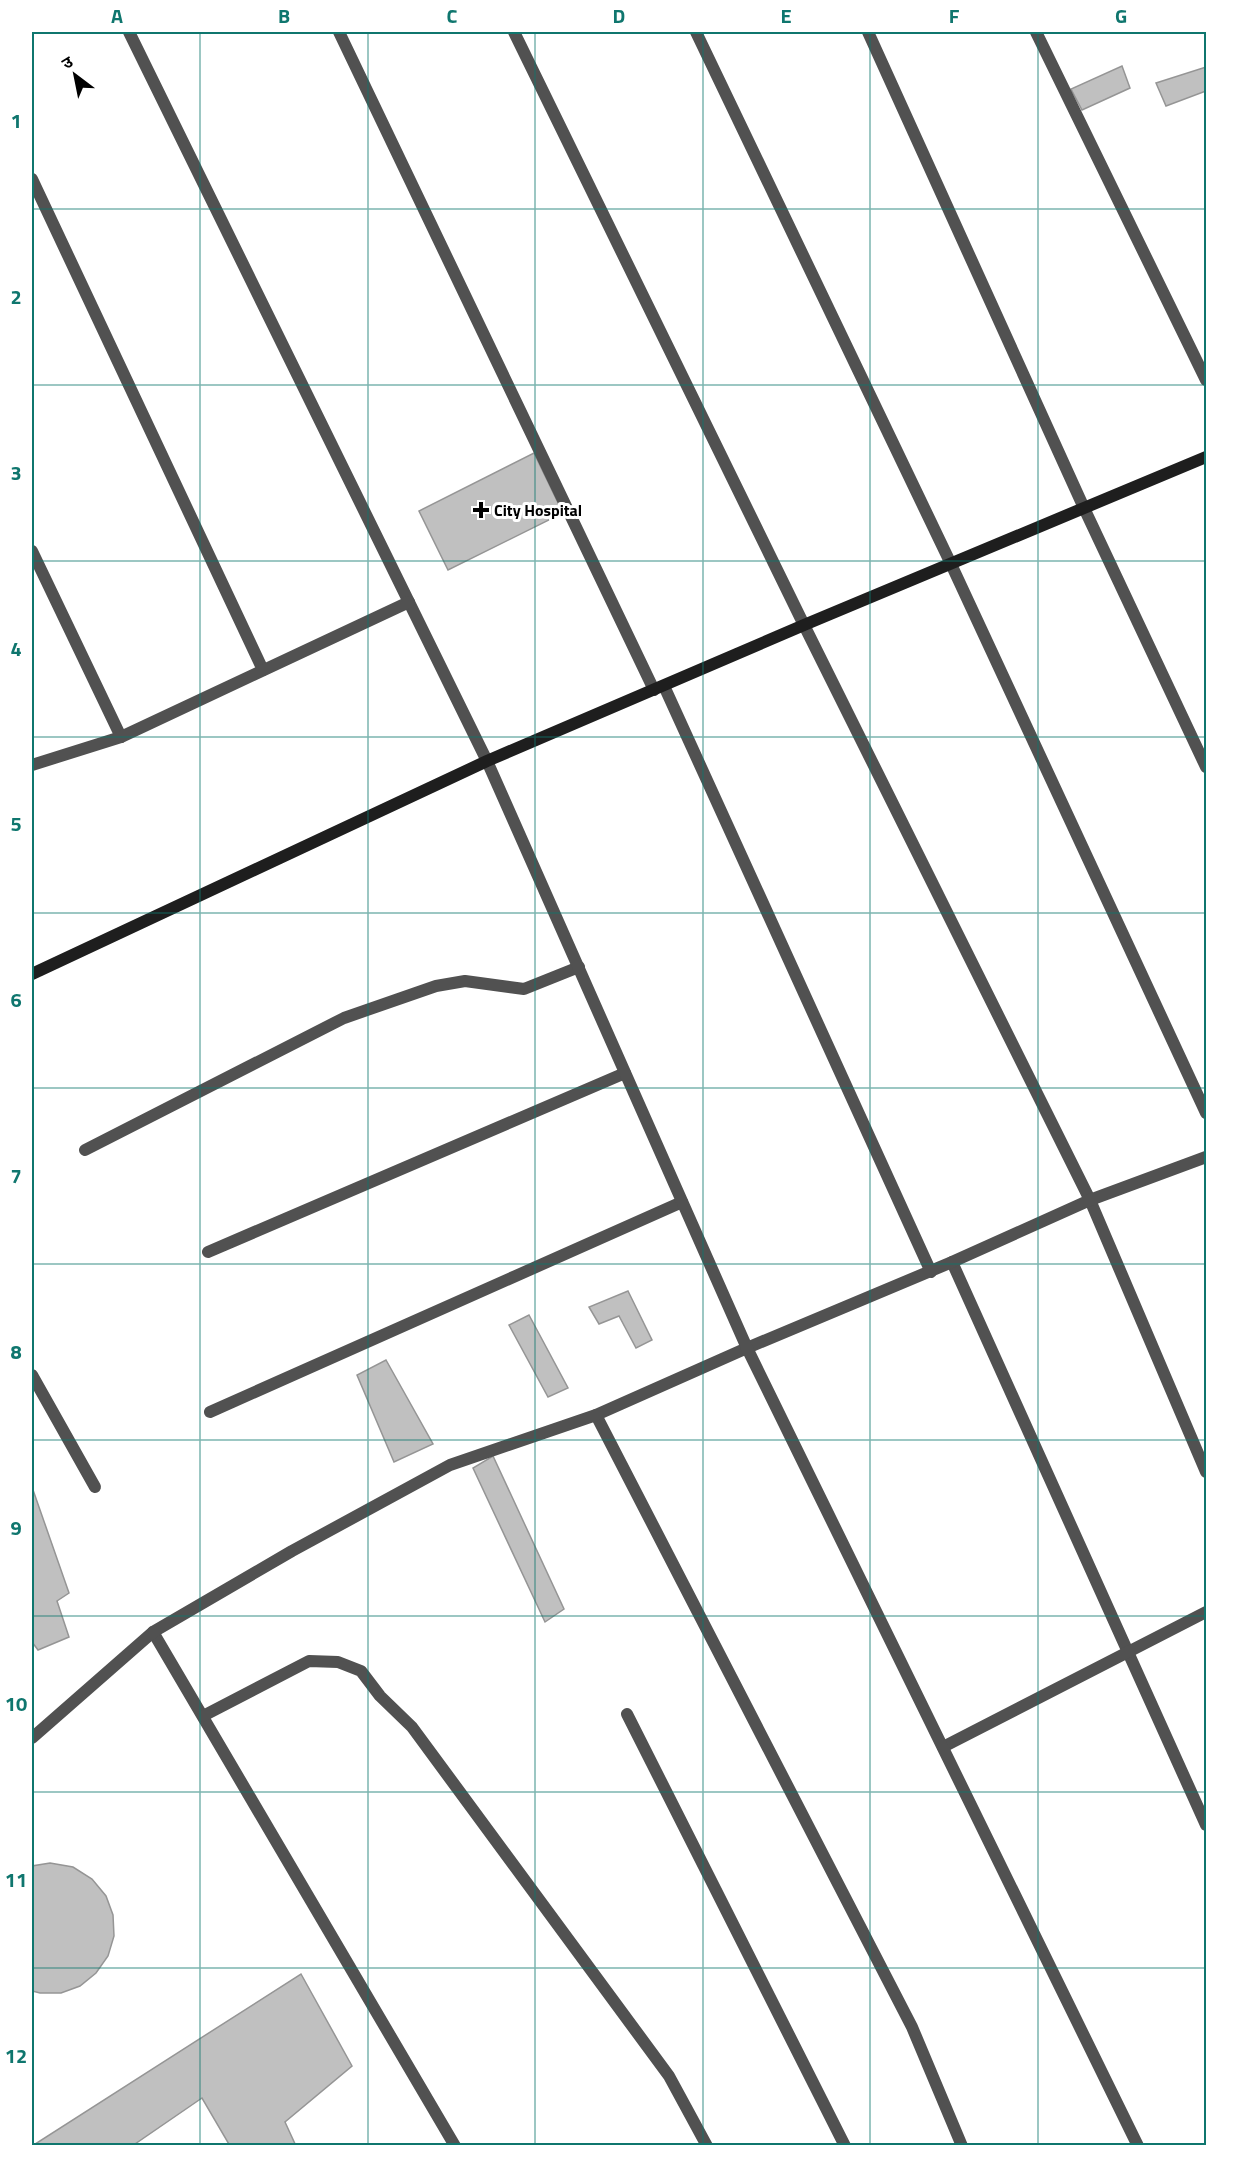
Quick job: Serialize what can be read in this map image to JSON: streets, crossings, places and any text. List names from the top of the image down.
{
  "places": {
    "health": ["City Hospital"]
  },
  "north": "top left",
  "grid": {
    "columns": [
      "A",
      "B",
      "C",
      "D",
      "E",
      "F",
      "G"
    ],
    "rows": [
      "1",
      "2",
      "3",
      "4",
      "5",
      "6",
      "7",
      "8",
      "9",
      "10",
      "11",
      "12"
    ]
  }
}
